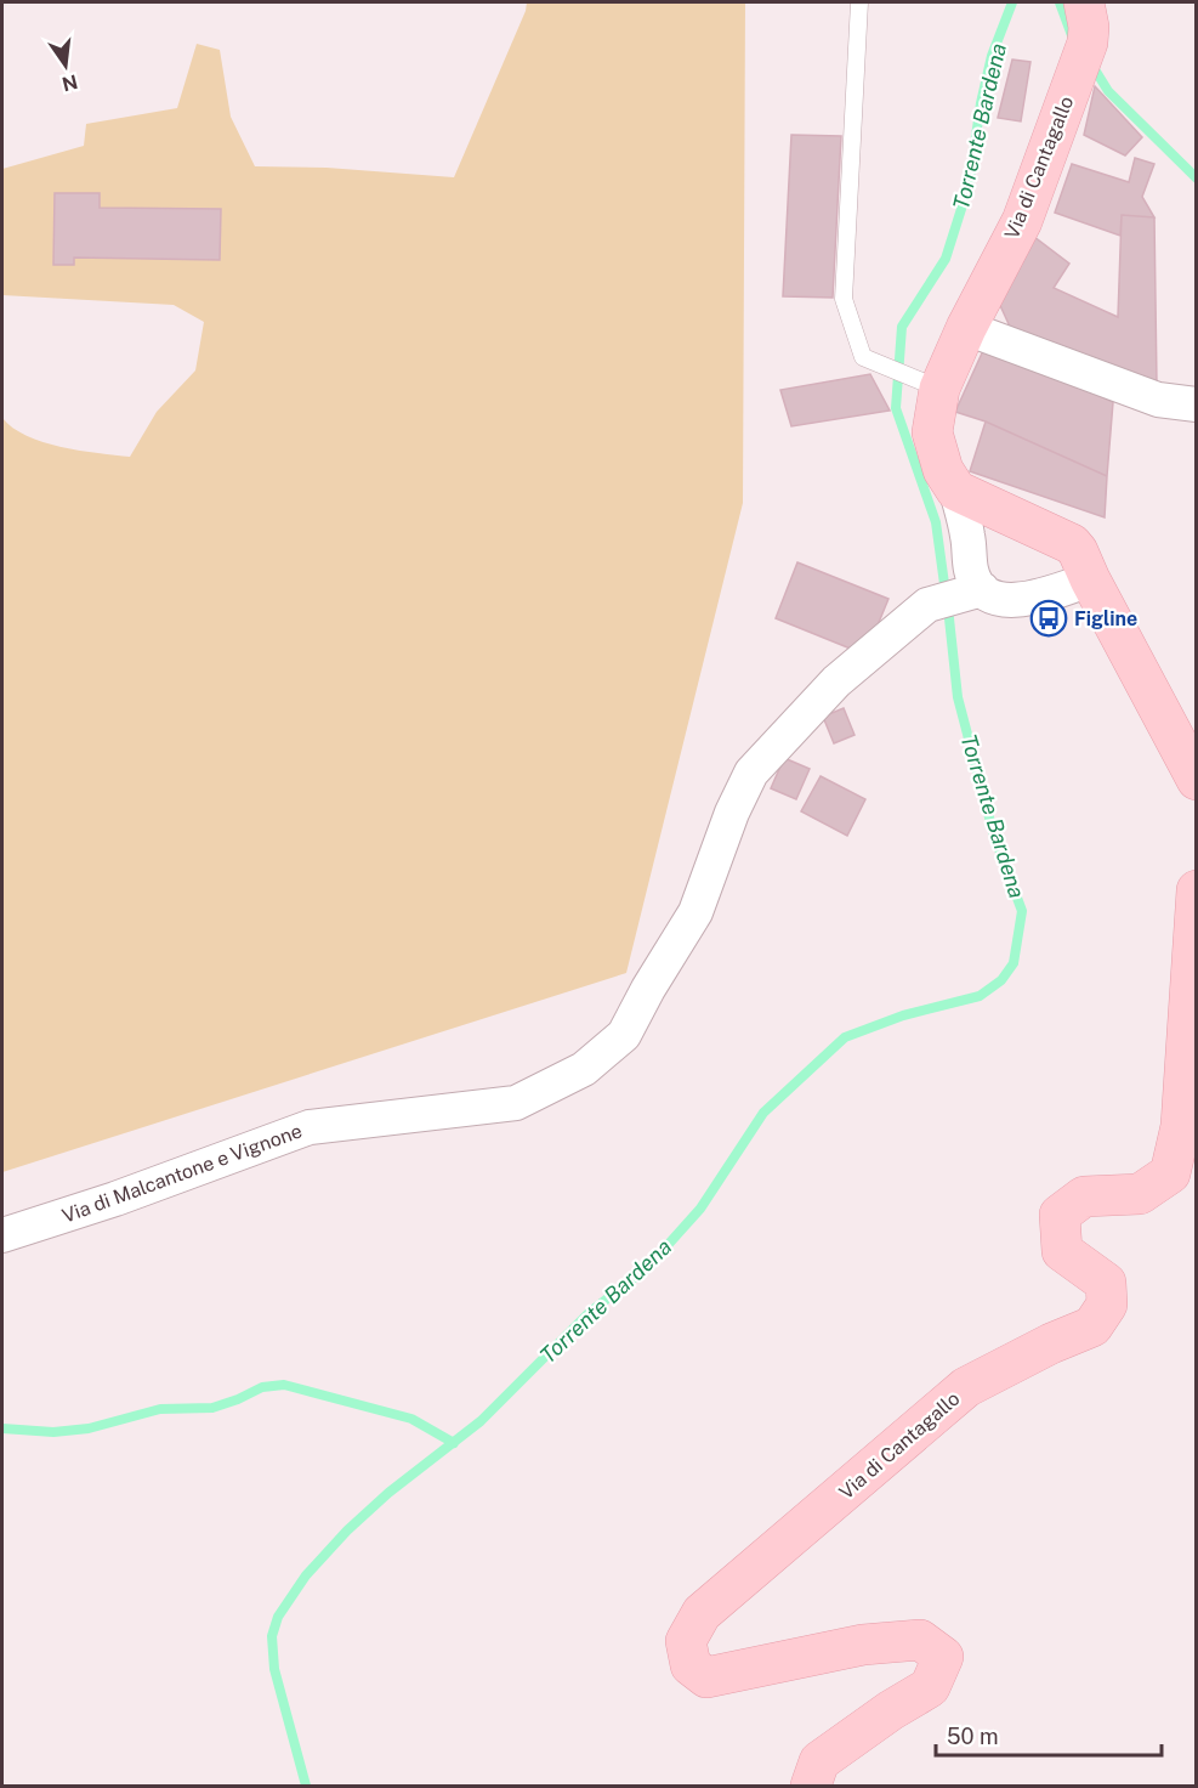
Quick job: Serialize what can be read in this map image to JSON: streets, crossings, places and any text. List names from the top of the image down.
{
  "streets": {
    "street": ["Via di Cantagallo", "Via di Malcantone e Vignone"]
  },
  "water": ["Torrente Bardena"],
  "places": {
    "bus stop": ["Figline"]
  },
  "scale_bar": "50 m",
  "north": "bottom"
}
